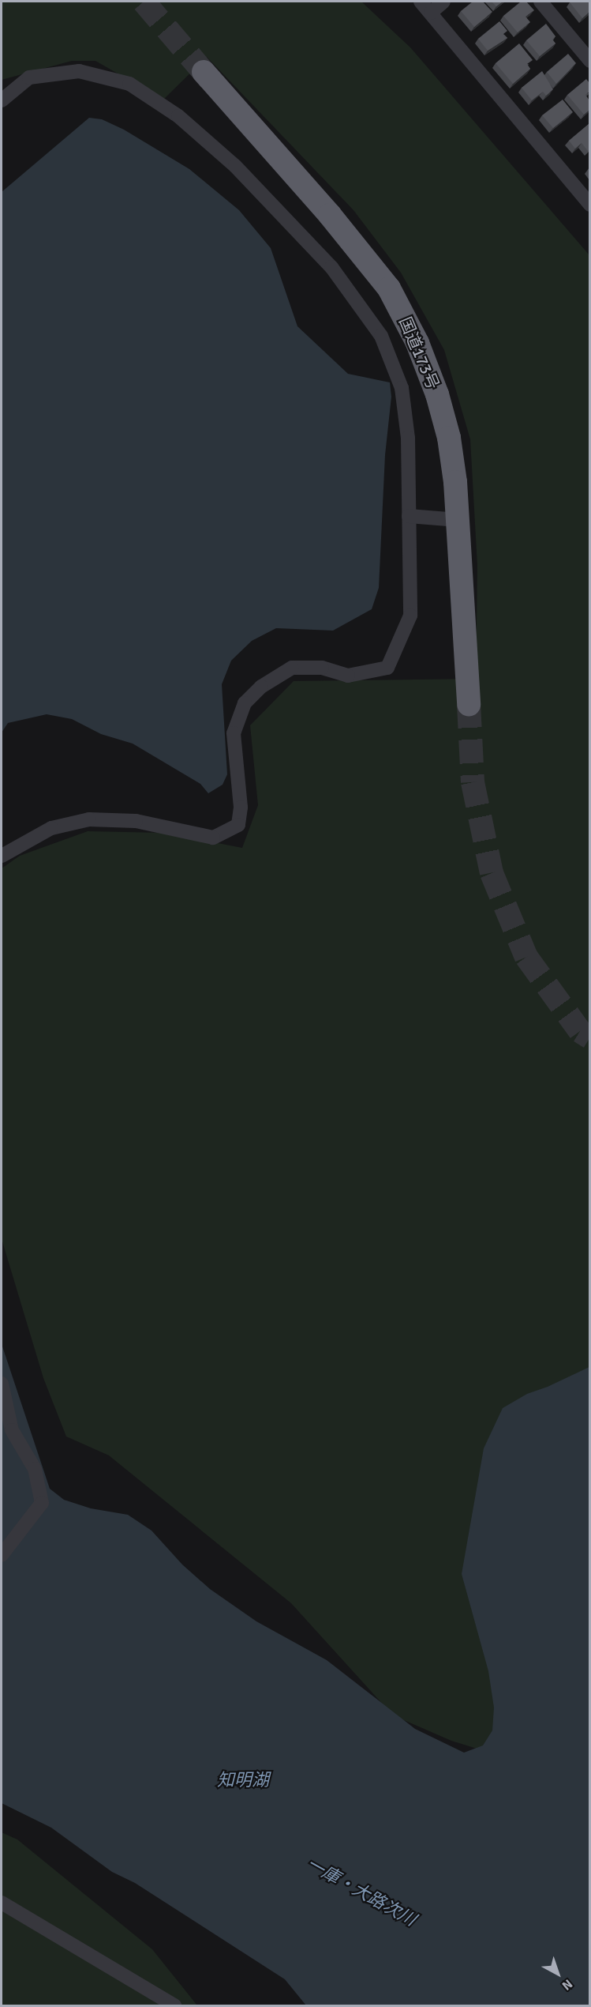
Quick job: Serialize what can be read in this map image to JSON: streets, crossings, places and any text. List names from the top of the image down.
{
  "streets": {
    "highway": ["国道173号"]
  },
  "water": ["知明湖", "一庫・大路次川"],
  "north": "bottom right"
}
